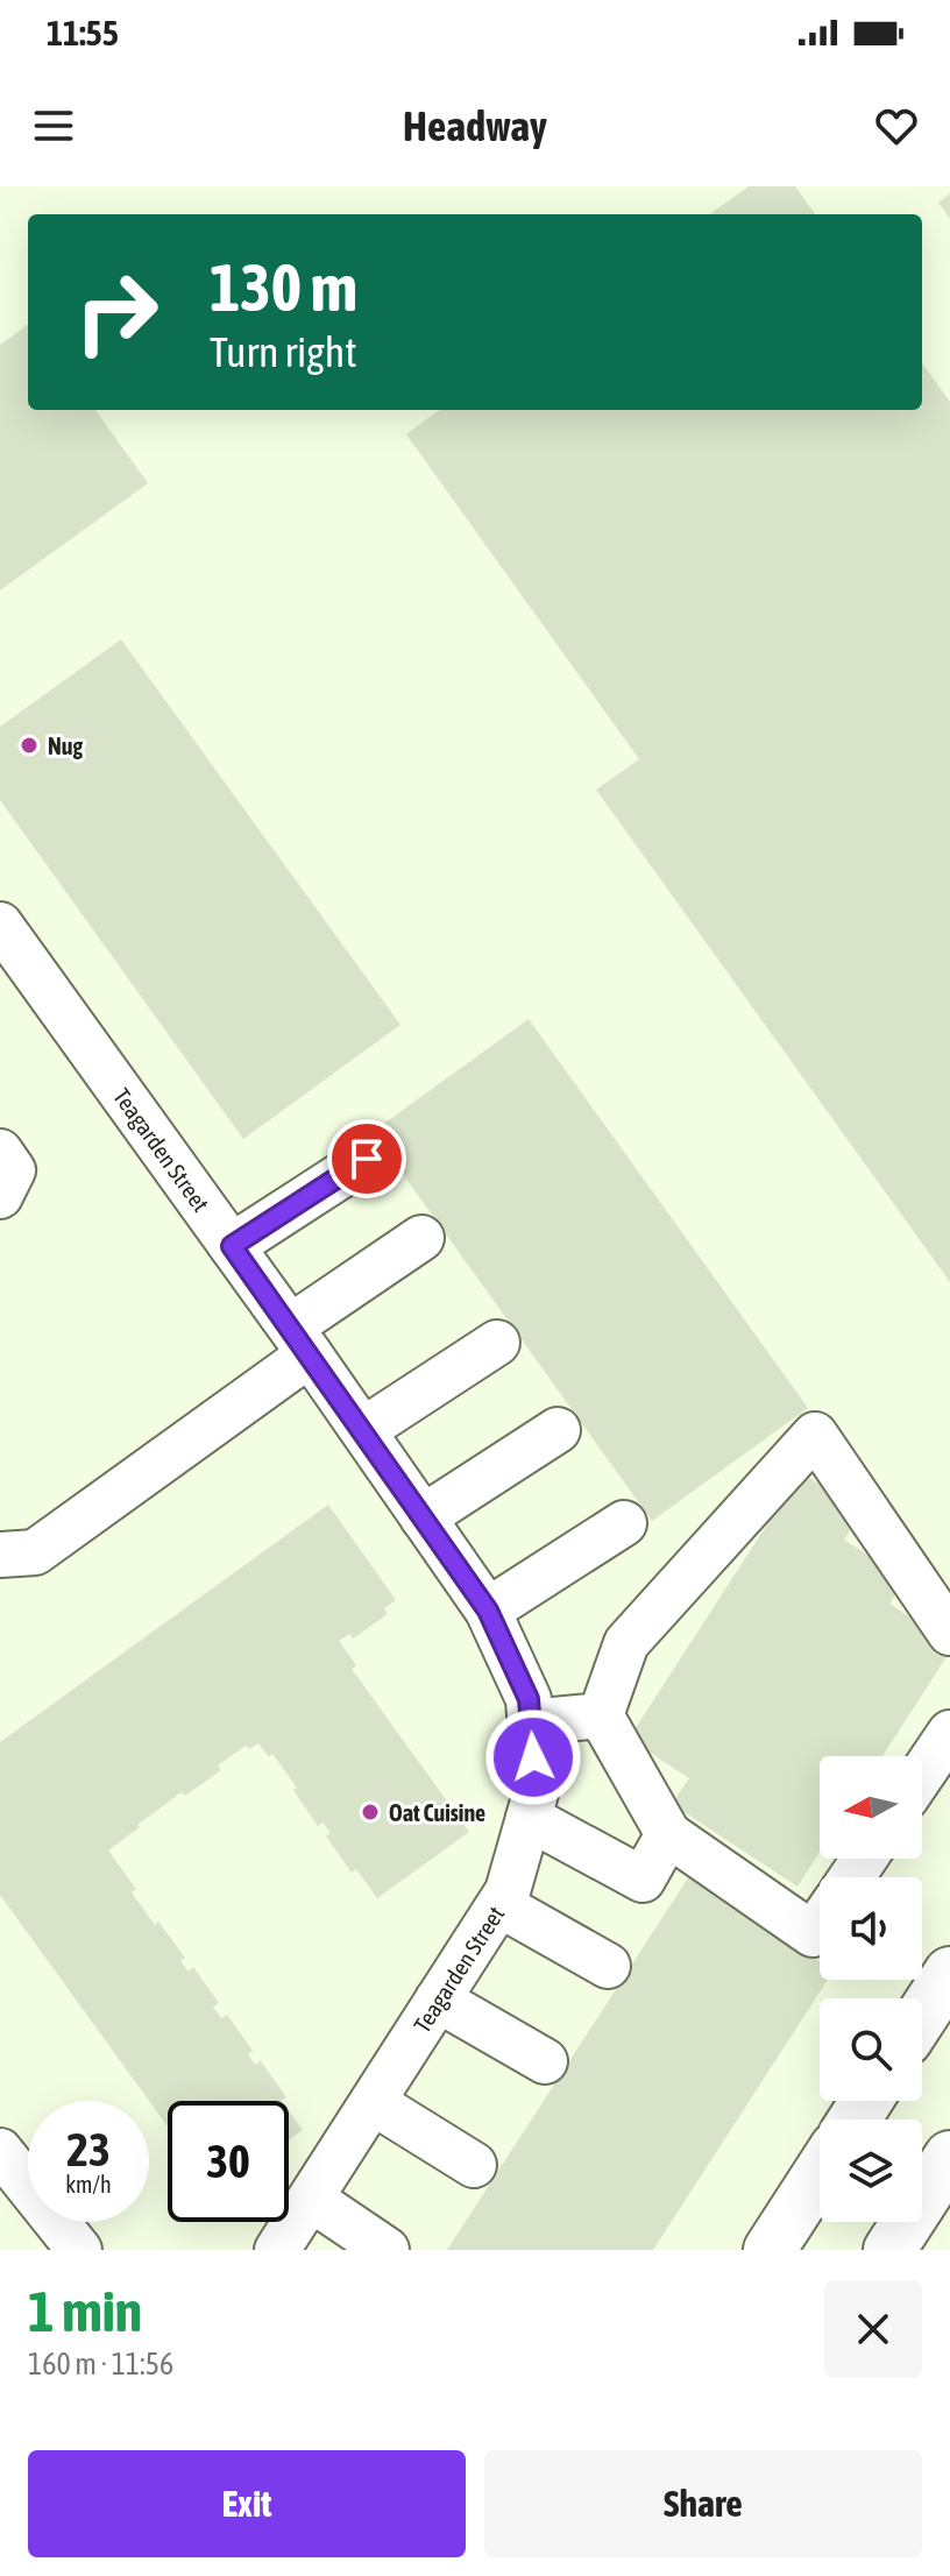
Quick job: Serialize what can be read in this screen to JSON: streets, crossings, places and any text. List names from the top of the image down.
{
  "streets": {
    "street": ["Teagarden Street"]
  },
  "places": ["Nug", "Oat Cuisine"],
  "north": "left",
  "page": {
    "status": "11:55",
    "header": "Headway",
    "turn": ["130 m", "Turn right"],
    "speed": "23 km/h",
    "limit": "30",
    "heading": ["1 min", "160 m · 11:56"],
    "buttons": ["Exit", "Share"]
  }
}
